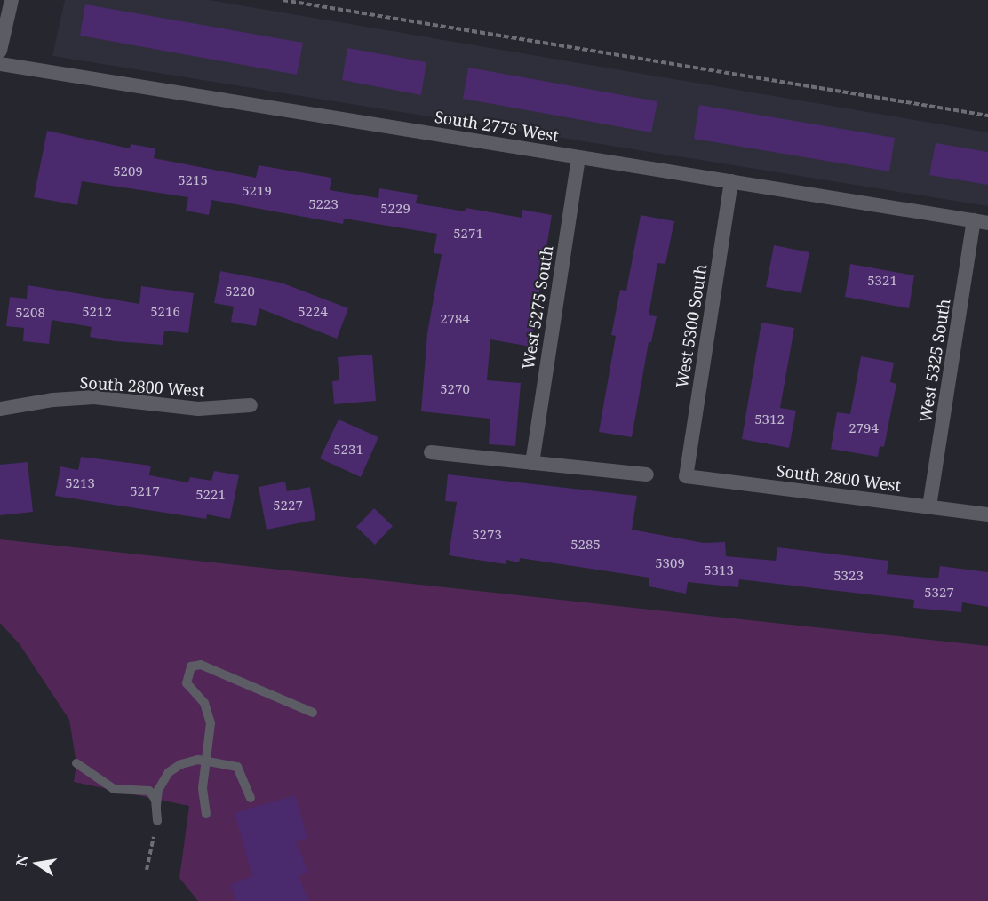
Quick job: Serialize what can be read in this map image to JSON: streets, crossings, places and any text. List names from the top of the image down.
{
  "streets": {
    "street": [
      "South 2775 West",
      "West 5275 South",
      "West 5300 South",
      "West 5325 South",
      "South 2800 West"
    ]
  },
  "crossings": [
    ["South 2775 West", "West 5275 South"],
    ["South 2775 West", "West 5300 South"],
    ["South 2775 West", "West 5325 South"],
    ["West 5300 South", "South 2800 West"],
    ["West 5325 South", "South 2800 West"]
  ],
  "house_numbers": [
    "5209",
    "5215",
    "5219",
    "5223",
    "5229",
    "5271",
    "5321",
    "5220",
    "5212",
    "5216",
    "5224",
    "5208",
    "2784",
    "5270",
    "5312",
    "2794",
    "5231",
    "5213",
    "5217",
    "5221",
    "5227",
    "5273",
    "5285",
    "5309",
    "5313",
    "5323",
    "5327"
  ],
  "north": "left"
}
